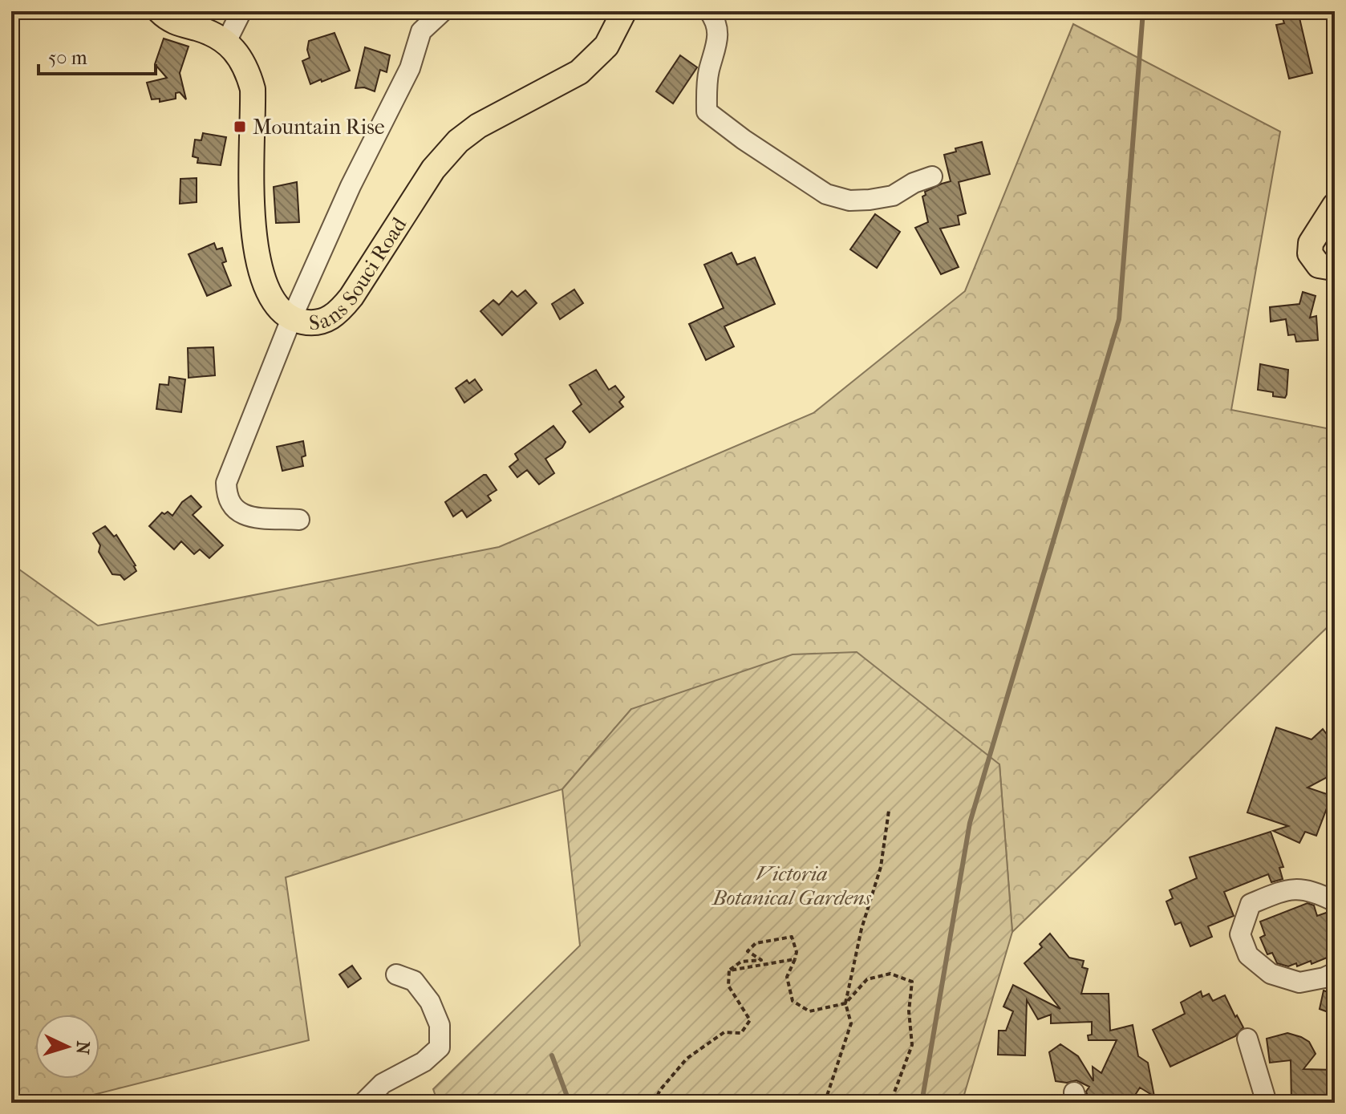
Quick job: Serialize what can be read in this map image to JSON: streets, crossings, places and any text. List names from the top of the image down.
{
  "streets": {
    "main road": ["Sans Souci Road"]
  },
  "parks": ["Victoria Botanical Gardens"],
  "places": {
    "transit": ["Mountain Rise"]
  },
  "scale_bar": "50 m",
  "north": "right"
}
